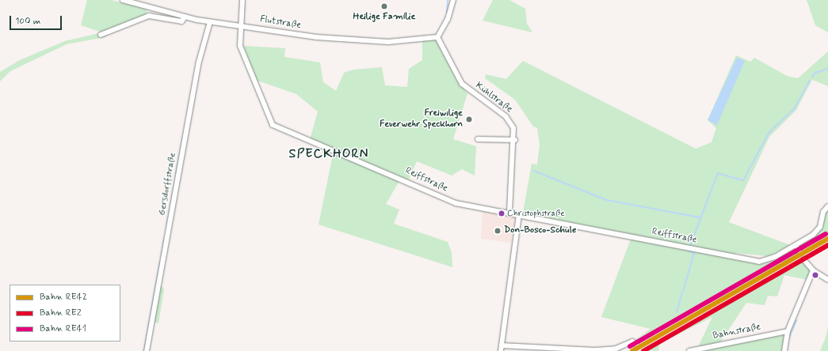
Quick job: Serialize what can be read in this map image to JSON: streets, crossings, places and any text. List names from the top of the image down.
{
  "streets": {
    "street": [
      "Flutstraße",
      "Kühlstraße",
      "Reiffstraße",
      "Gersdorffstraße",
      "Bahnstraße"
    ]
  },
  "crossings": [
    ["Flutstraße", "Kühlstraße"],
    ["Flutstraße", "Reiffstraße"],
    ["Flutstraße", "Gersdorffstraße"],
    ["Kühlstraße", "Reiffstraße"]
  ],
  "districts": ["SPECKHORN"],
  "places": [
    "Heilige Familie",
    "Freiwilige Feuerwehr Speckhorn",
    "Christophstraße",
    "Don-Bosco-Schule"
  ],
  "lines": ["rail line RE41", "rail line RE42", "rail line RE2"],
  "legend": ["Bahn RE42", "Bahn RE2", "Bahn RE41"],
  "scale_bar": "100 m"
}
